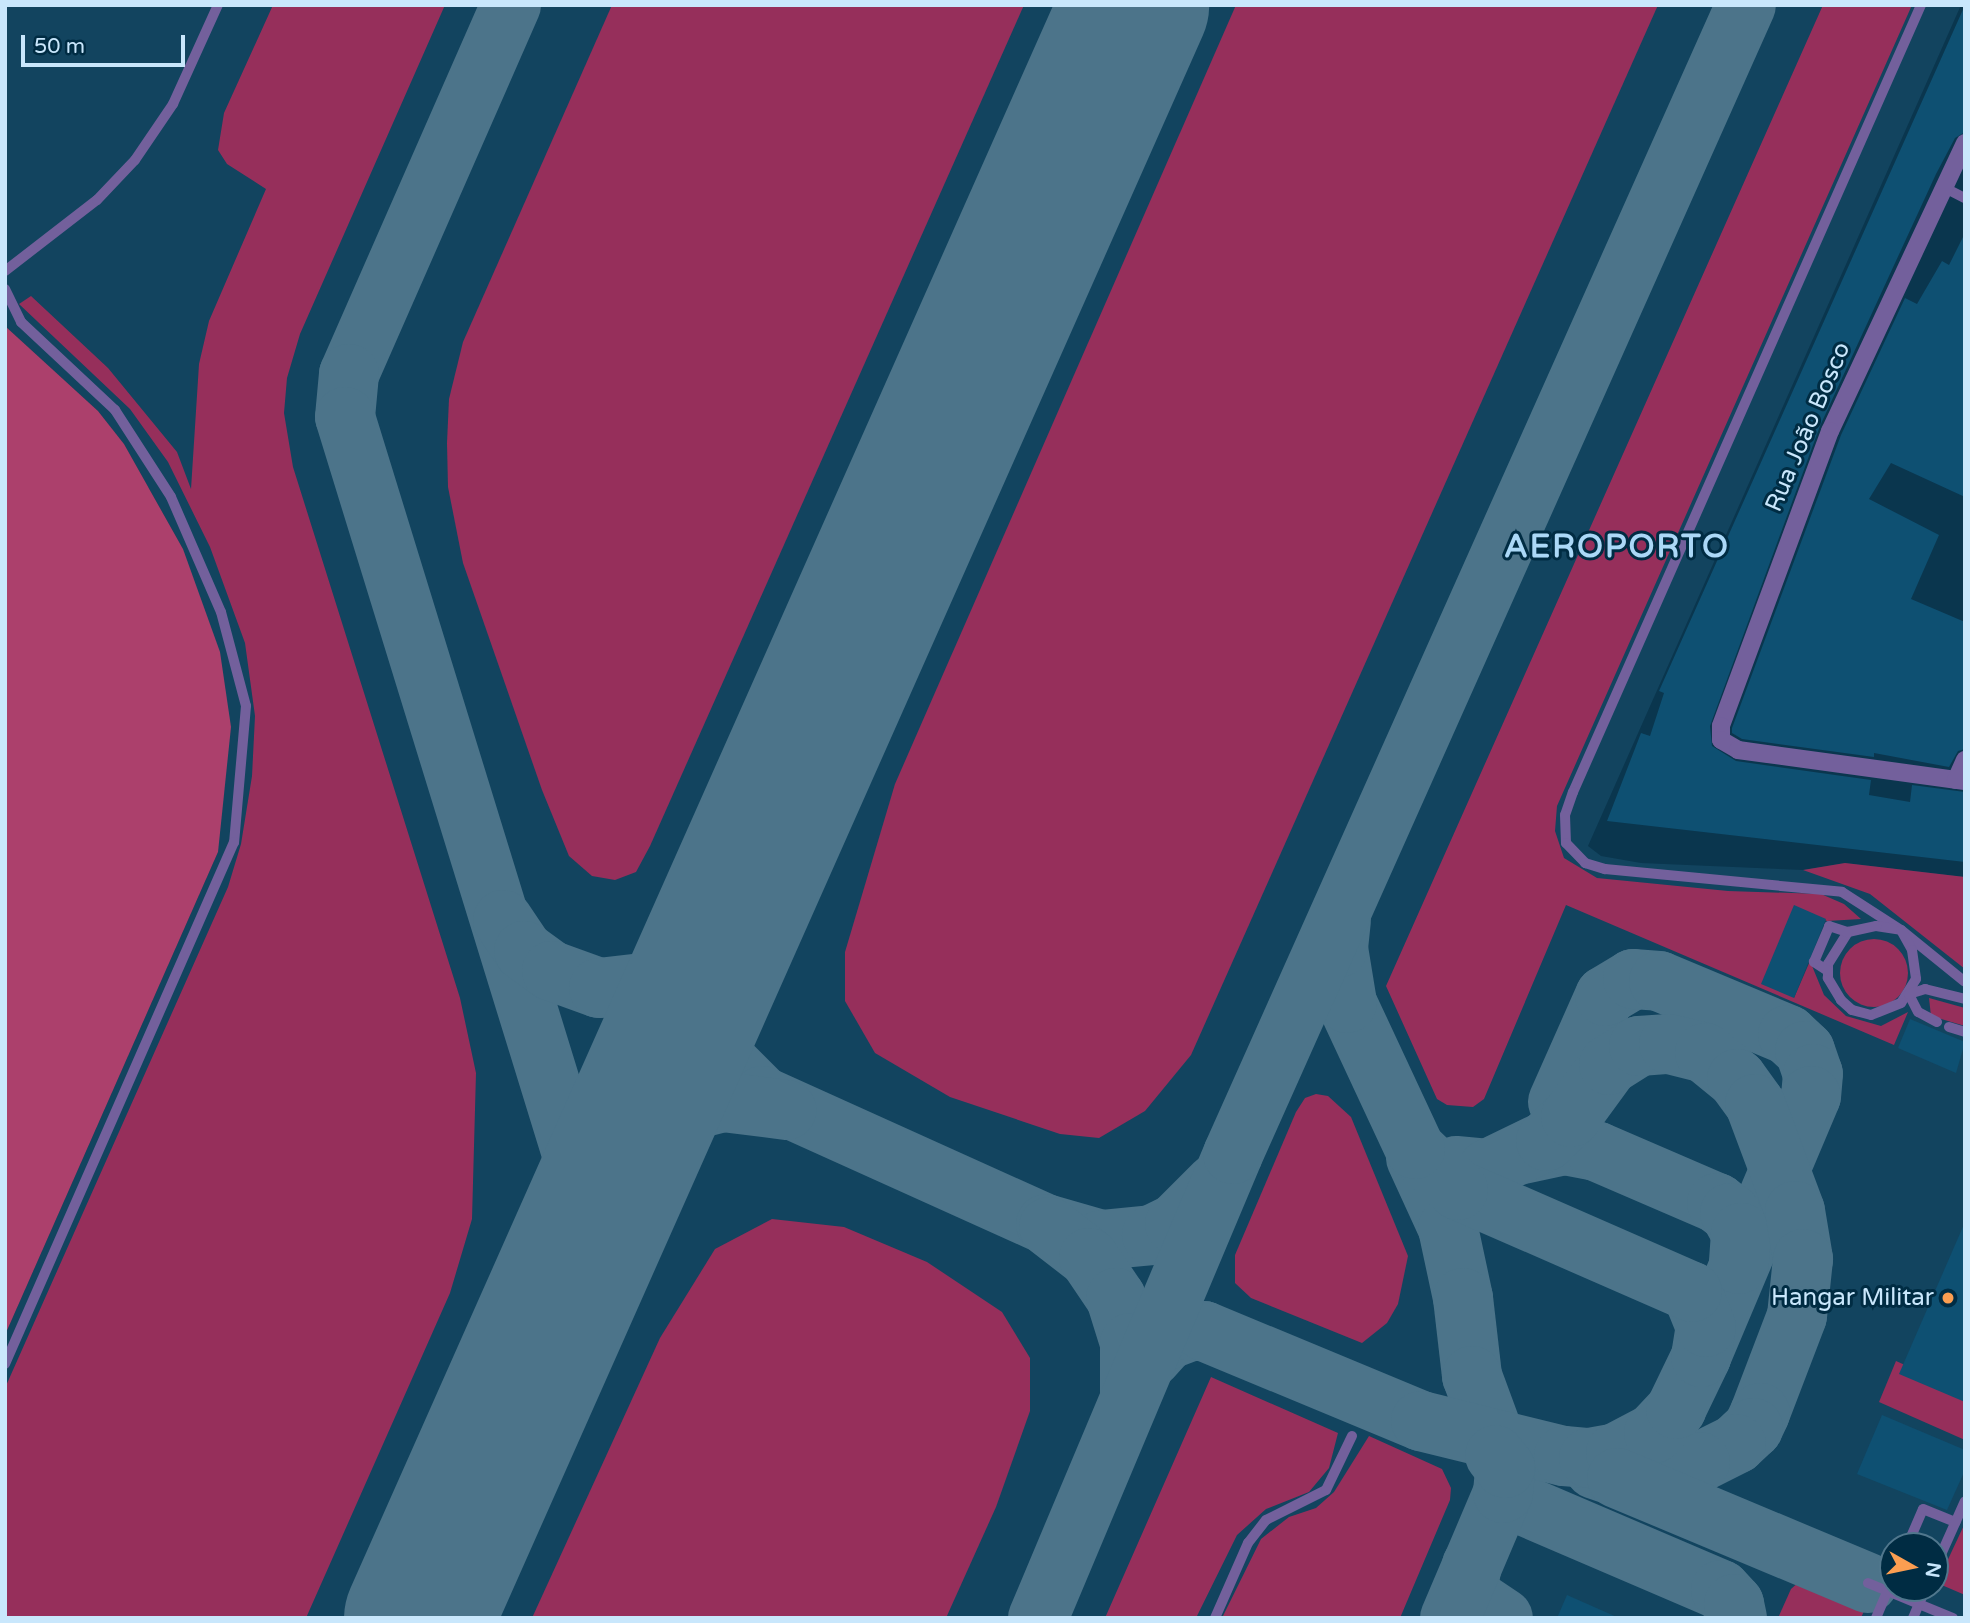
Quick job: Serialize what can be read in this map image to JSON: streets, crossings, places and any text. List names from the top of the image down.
{
  "streets": {
    "street": ["Rua João Bosco"]
  },
  "districts": ["AEROPORTO"],
  "places": ["Hangar Militar"],
  "scale_bar": "50 m",
  "north": "right"
}
